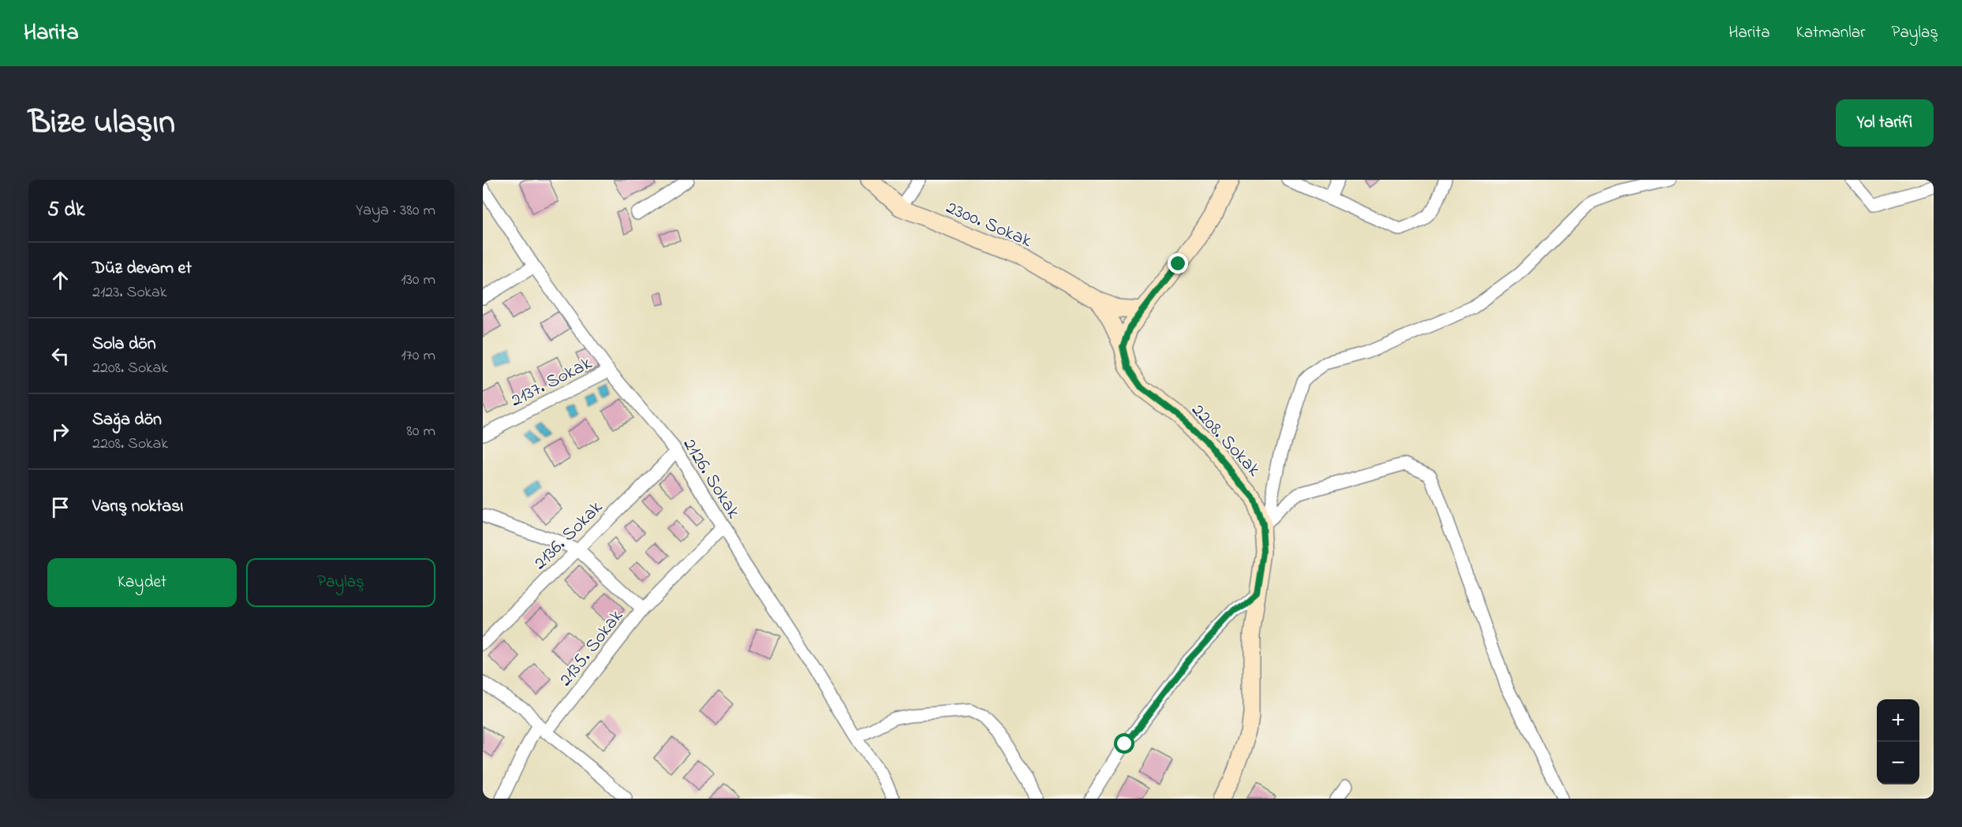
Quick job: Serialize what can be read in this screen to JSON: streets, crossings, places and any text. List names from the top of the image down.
{
  "streets": {
    "street": [
      "2300. Sokak",
      "2137. Sokak",
      "2208. Sokak",
      "2126. Sokak",
      "2136. Sokak",
      "2135. Sokak"
    ]
  },
  "crossings": [
    ["2300. Sokak", "2208. Sokak"],
    ["2137. Sokak", "2126. Sokak"],
    ["2126. Sokak", "2136. Sokak"],
    ["2136. Sokak", "2135. Sokak"]
  ],
  "page": {
    "header": "Harita",
    "nav": ["Harita", "Katmanlar", "Paylaş"],
    "title": "Bize ulaşın",
    "buttons": [
      "Yol tarifi",
      ["Kaydet", "Paylaş"]
    ],
    "heading": ["5 dk", "Yaya · 380 m"],
    "list": [
      ["Düz devam et", "2123. Sokak", "130 m"],
      ["Sola dön", "2208. Sokak", "170 m"],
      ["Sağa dön", "2208. Sokak", "80 m"],
      "Varış noktası"
    ],
    "map_buttons": ["+", "−"]
  }
}
